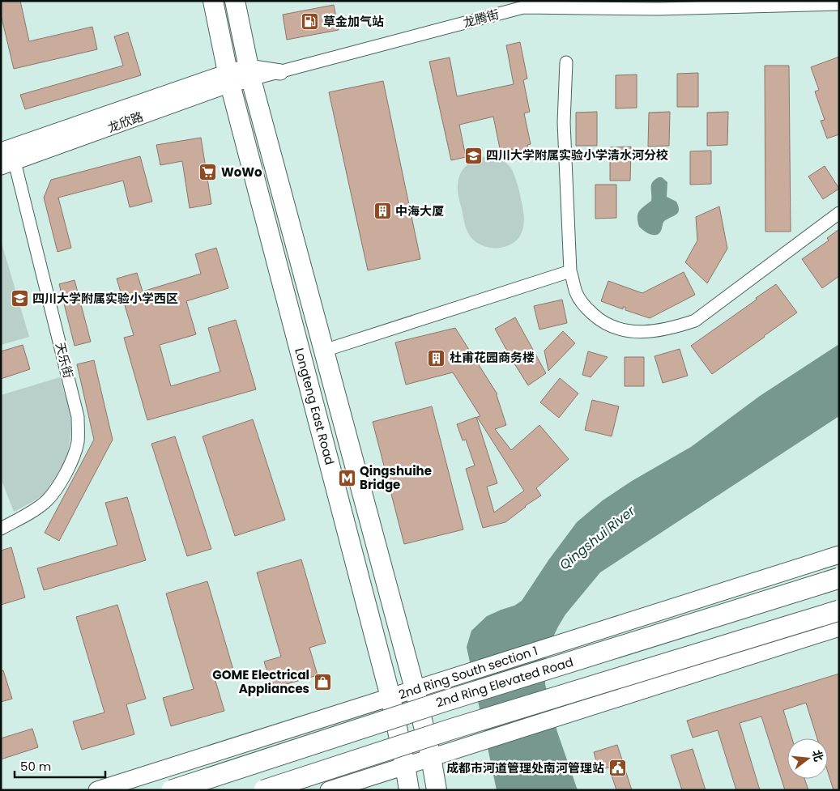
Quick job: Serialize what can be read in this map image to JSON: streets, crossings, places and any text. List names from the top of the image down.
{
  "streets": {
    "highway": ["2nd Ring Elevated Road"],
    "main road": ["Longteng East Road", "2nd Ring South section 1"],
    "street": ["龙腾街", "龙欣路", "天乐街"]
  },
  "crossings": [
    ["龙欣路", "天乐街"],
    ["龙欣路", "Longteng East Road"],
    ["Longteng East Road", "2nd Ring South section 1"]
  ],
  "water": ["Qingshui River"],
  "places": {
    "fuel station": ["草金加气站"],
    "school or university": ["四川大学附属实验小学清水河分校", "四川大学附属实验小学西区"],
    "supermarket": ["WoWo"],
    "building": ["中海大厦", "杜甫花园商务楼"],
    "metro station": ["Qingshuihe Bridge"],
    "shop": ["GOME Electrical Appliances"],
    "public building": ["成都市河道管理处南河管理站"]
  },
  "scale_bar": "50 m",
  "north": "right"
}
